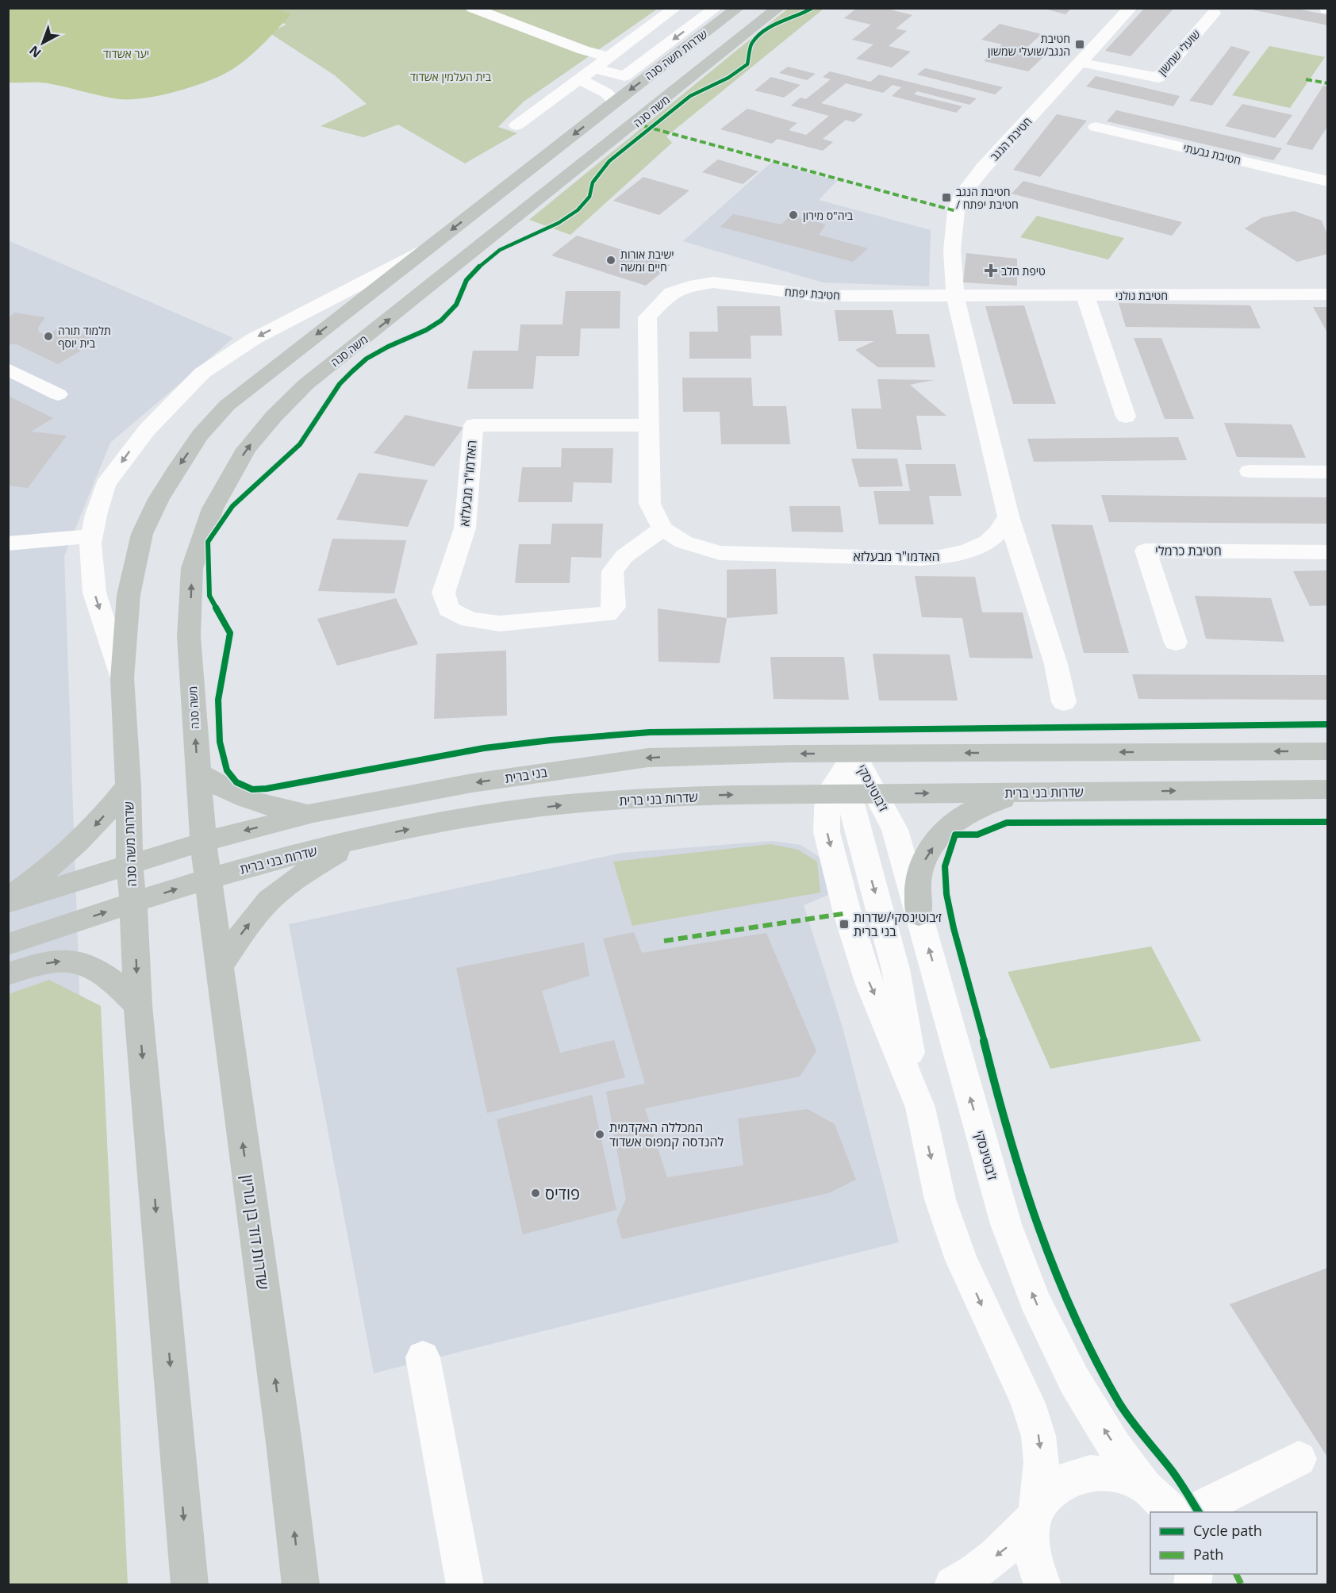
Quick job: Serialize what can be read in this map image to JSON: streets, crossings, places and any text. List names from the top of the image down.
{
  "streets": {
    "main road": [
      "שדרות משה סנה",
      "משה סנה",
      "בני ברית",
      "שדרות בני ברית",
      "שדרות דוד בן גוריון"
    ],
    "street": [
      "שועלי שמשון",
      "חטיבת הנגב",
      "חטיבת גבעתי",
      "חטיבת יפתח",
      "חטיבת גולני",
      "האדמו\"ר מבעלזא",
      "חטיבת כרמלי",
      "ז'בוטינסקי"
    ]
  },
  "crossings": [
    ["שועלי שמשון", "חטיבת הנגב"],
    ["שדרות משה סנה", "שדרות בני ברית"],
    ["משה סנה", "בני ברית"],
    ["חטיבת הנגב", "חטיבת יפתח"],
    ["חטיבת הנגב", "חטיבת גולני"],
    ["חטיבת יפתח", "חטיבת גולני"],
    ["חטיבת יפתח", "האדמו\"ר מבעלזא"],
    ["בני ברית", "ז'בוטינסקי"],
    ["ז'בוטינסקי", "שדרות בני ברית"],
    ["שדרות בני ברית", "שדרות דוד בן גוריון"]
  ],
  "one_way": ["שדרות משה סנה", "בני ברית"],
  "parks": ["יער אשדוד", "בית העלמין אשדוד"],
  "places": {
    "transit": ["חטיבת הנגב/שועלי שמשון", "חטיבת הנגב / חטיבת יפתח", "ז׳בוטינסקי/שדרות בני ברית"],
    "other": [
      "ביה\"ס מירון",
      "ישיבת אורות חיים ומשה",
      "תלמוד תורה בית יוסף",
      "המכללה האקדמית להנדסה קמפוס אשדוד",
      "פודיס"
    ],
    "health": ["טיפת חלב"]
  },
  "legend": ["Cycle path", "Path"],
  "north": "bottom left"
}
